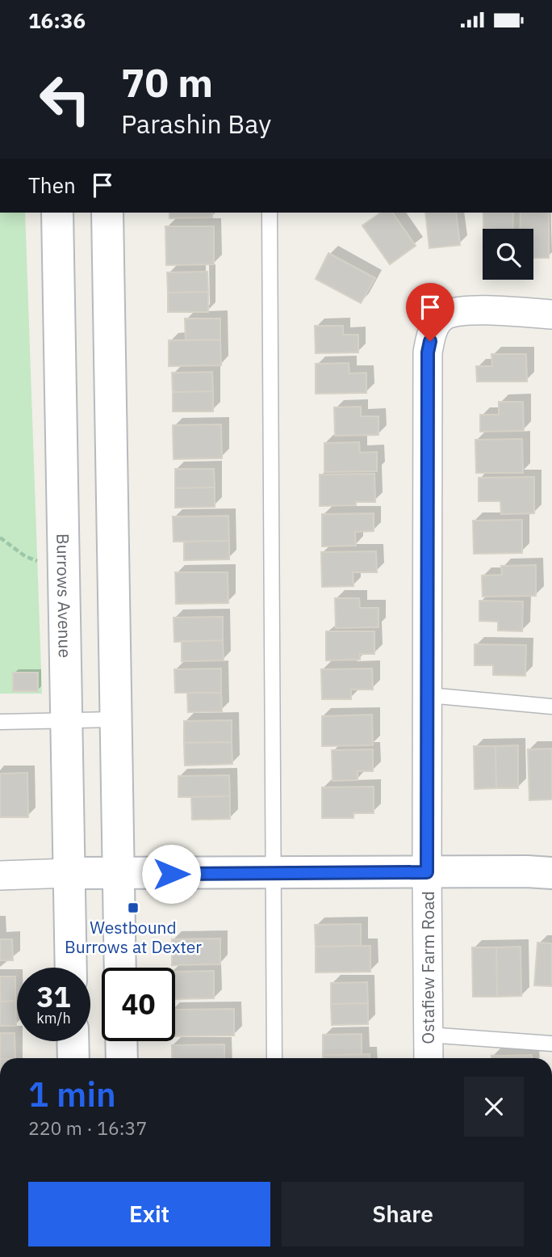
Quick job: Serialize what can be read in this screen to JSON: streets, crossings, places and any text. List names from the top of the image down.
{
  "streets": {
    "street": ["Burrows Avenue", "Ostafiew Farm Road"]
  },
  "places": {
    "transit": ["Westbound Burrows at Dexter"]
  },
  "page": {
    "status": "16:36",
    "turn": ["70 m", "Parashin Bay"],
    "then": "Then",
    "speed": "31 km/h",
    "limit": "40",
    "heading": ["1 min", "220 m · 16:37"],
    "buttons": ["Exit", "Share"]
  }
}
